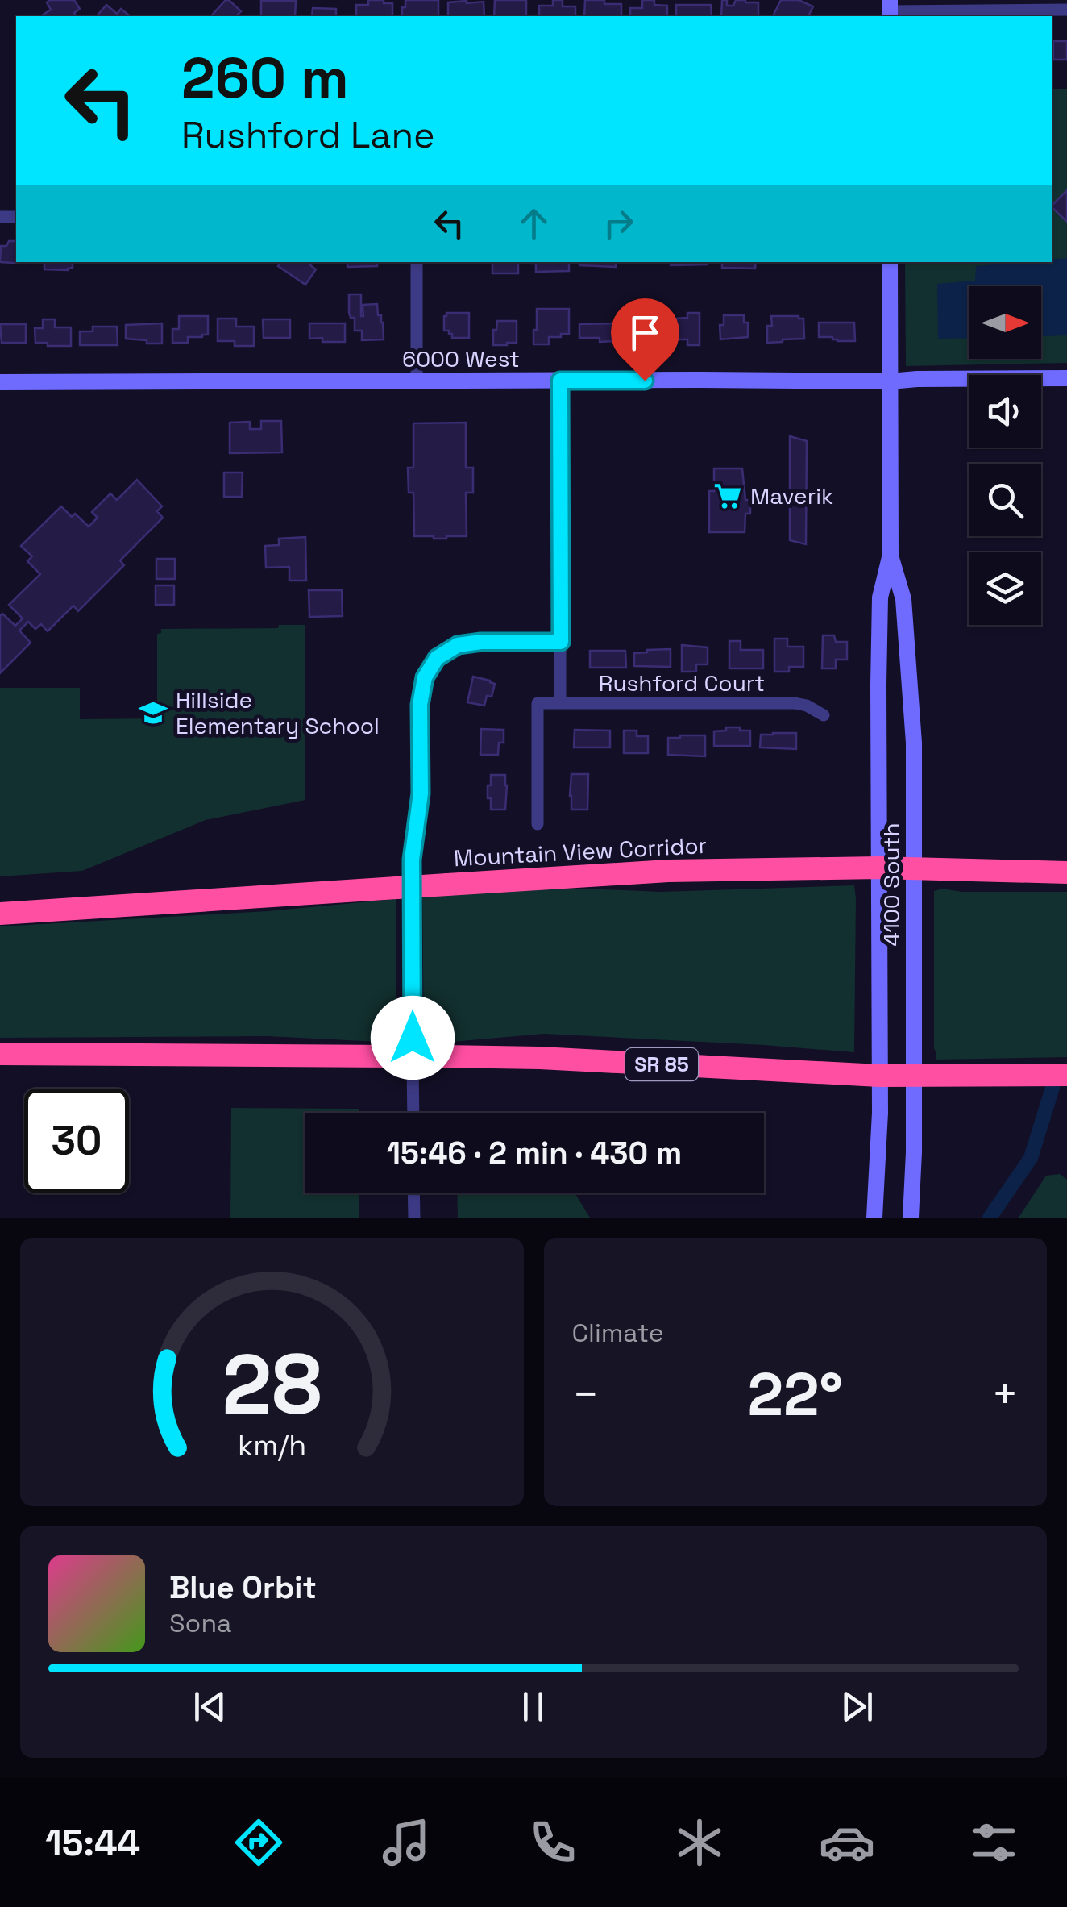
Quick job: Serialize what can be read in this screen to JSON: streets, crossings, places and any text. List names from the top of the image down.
{
  "streets": {
    "highway": ["Mountain View Corridor", "SR 85"],
    "main road": ["6000 West", "4100 South"],
    "street": ["Rushford Court"]
  },
  "crossings": [
    ["6000 West", "4100 South"],
    ["Mountain View Corridor", "4100 South"],
    ["4100 South", "SR 85"]
  ],
  "places": {
    "supermarket": ["Maverik"],
    "school or university": ["Hillside Elementary School"]
  },
  "north": "right",
  "page": {
    "turn": ["260 m", "Rushford Lane"],
    "limit": "30",
    "trip": "15:46 · 2 min · 430 m",
    "tile": "Climate",
    "heat": ["−", "22°", "+"],
    "song": ["Blue Orbit", "Sona"],
    "tabs": "15:44",
    "gauge": ["28", "km/h"]
  }
}
